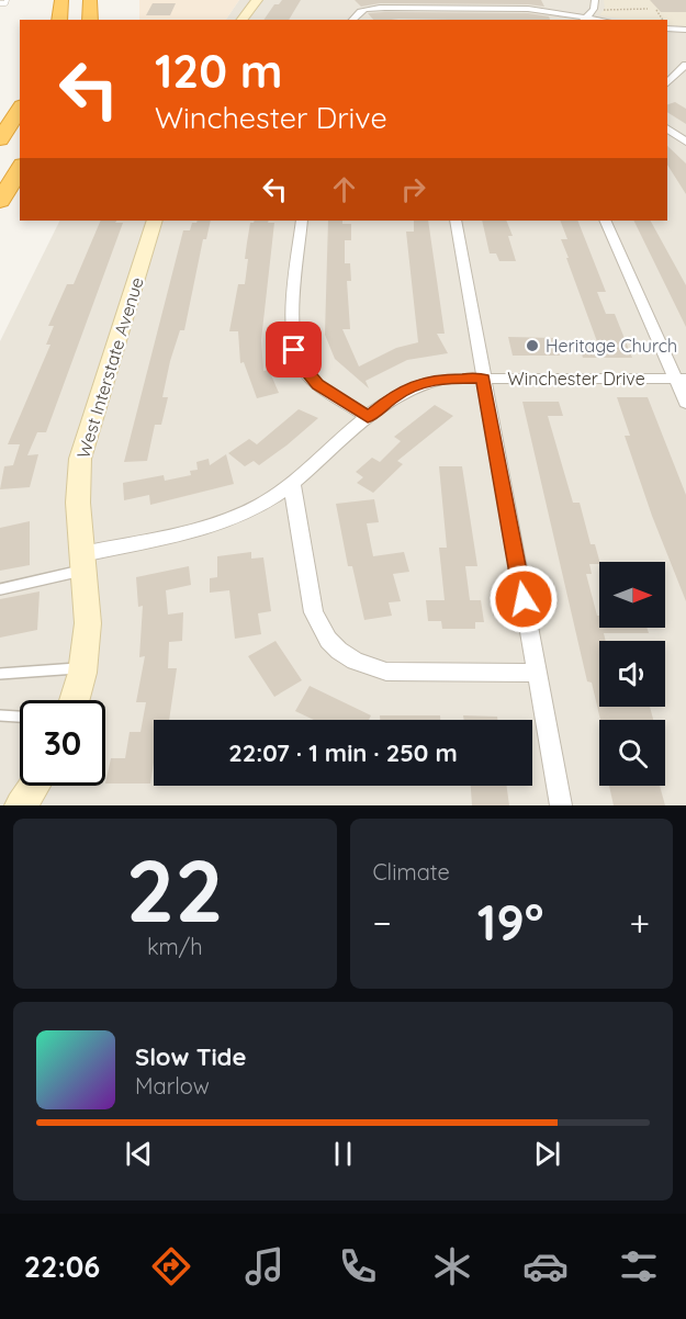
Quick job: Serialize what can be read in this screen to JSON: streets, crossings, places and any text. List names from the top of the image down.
{
  "streets": {
    "street": ["West Interstate Avenue", "Winchester Drive"]
  },
  "crossings": [
    ["West Interstate Avenue", "Winchester Drive"]
  ],
  "places": ["Heritage Church"],
  "north": "right",
  "page": {
    "turn": ["120 m", "Winchester Drive"],
    "limit": "30",
    "trip": "22:07 · 1 min · 250 m",
    "tile": [
      ["22", "km/h"],
      "Climate"
    ],
    "heat": ["−", "19°", "+"],
    "song": ["Slow Tide", "Marlow"],
    "tabs": "22:06"
  }
}
